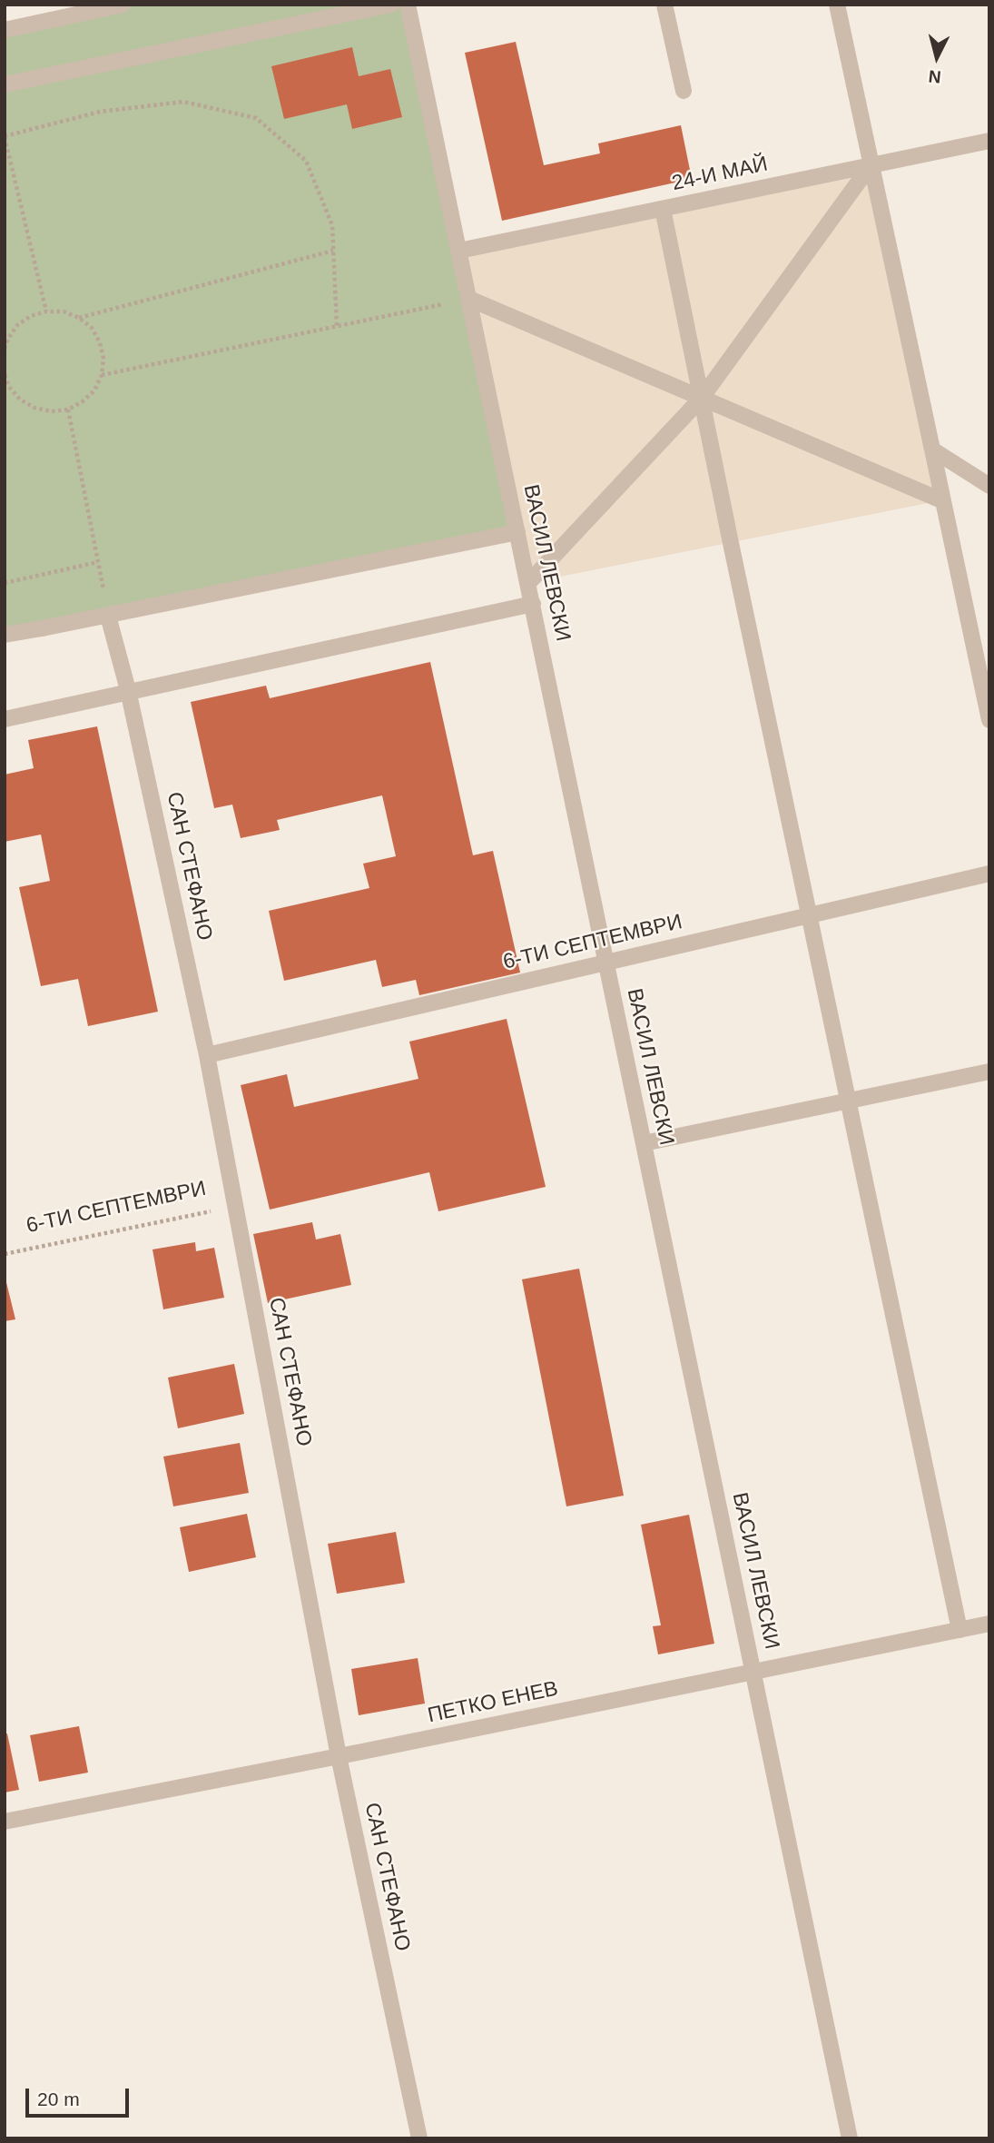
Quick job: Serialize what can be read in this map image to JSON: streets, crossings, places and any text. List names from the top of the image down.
{
  "streets": {
    "street": [
      "24-И МАЙ",
      "ВАСИЛ ЛЕВСКИ",
      "САН СТЕФАНО",
      "6-ТИ СЕПТЕМВРИ",
      "ПЕТКО ЕНЕВ"
    ]
  },
  "crossings": [
    ["24-И МАЙ", "ВАСИЛ ЛЕВСКИ"],
    ["ВАСИЛ ЛЕВСКИ", "6-ТИ СЕПТЕМВРИ"],
    ["ВАСИЛ ЛЕВСКИ", "ПЕТКО ЕНЕВ"],
    ["САН СТЕФАНО", "6-ТИ СЕПТЕМВРИ"],
    ["САН СТЕФАНО", "ПЕТКО ЕНЕВ"]
  ],
  "scale_bar": "20 m",
  "north": "bottom"
}
